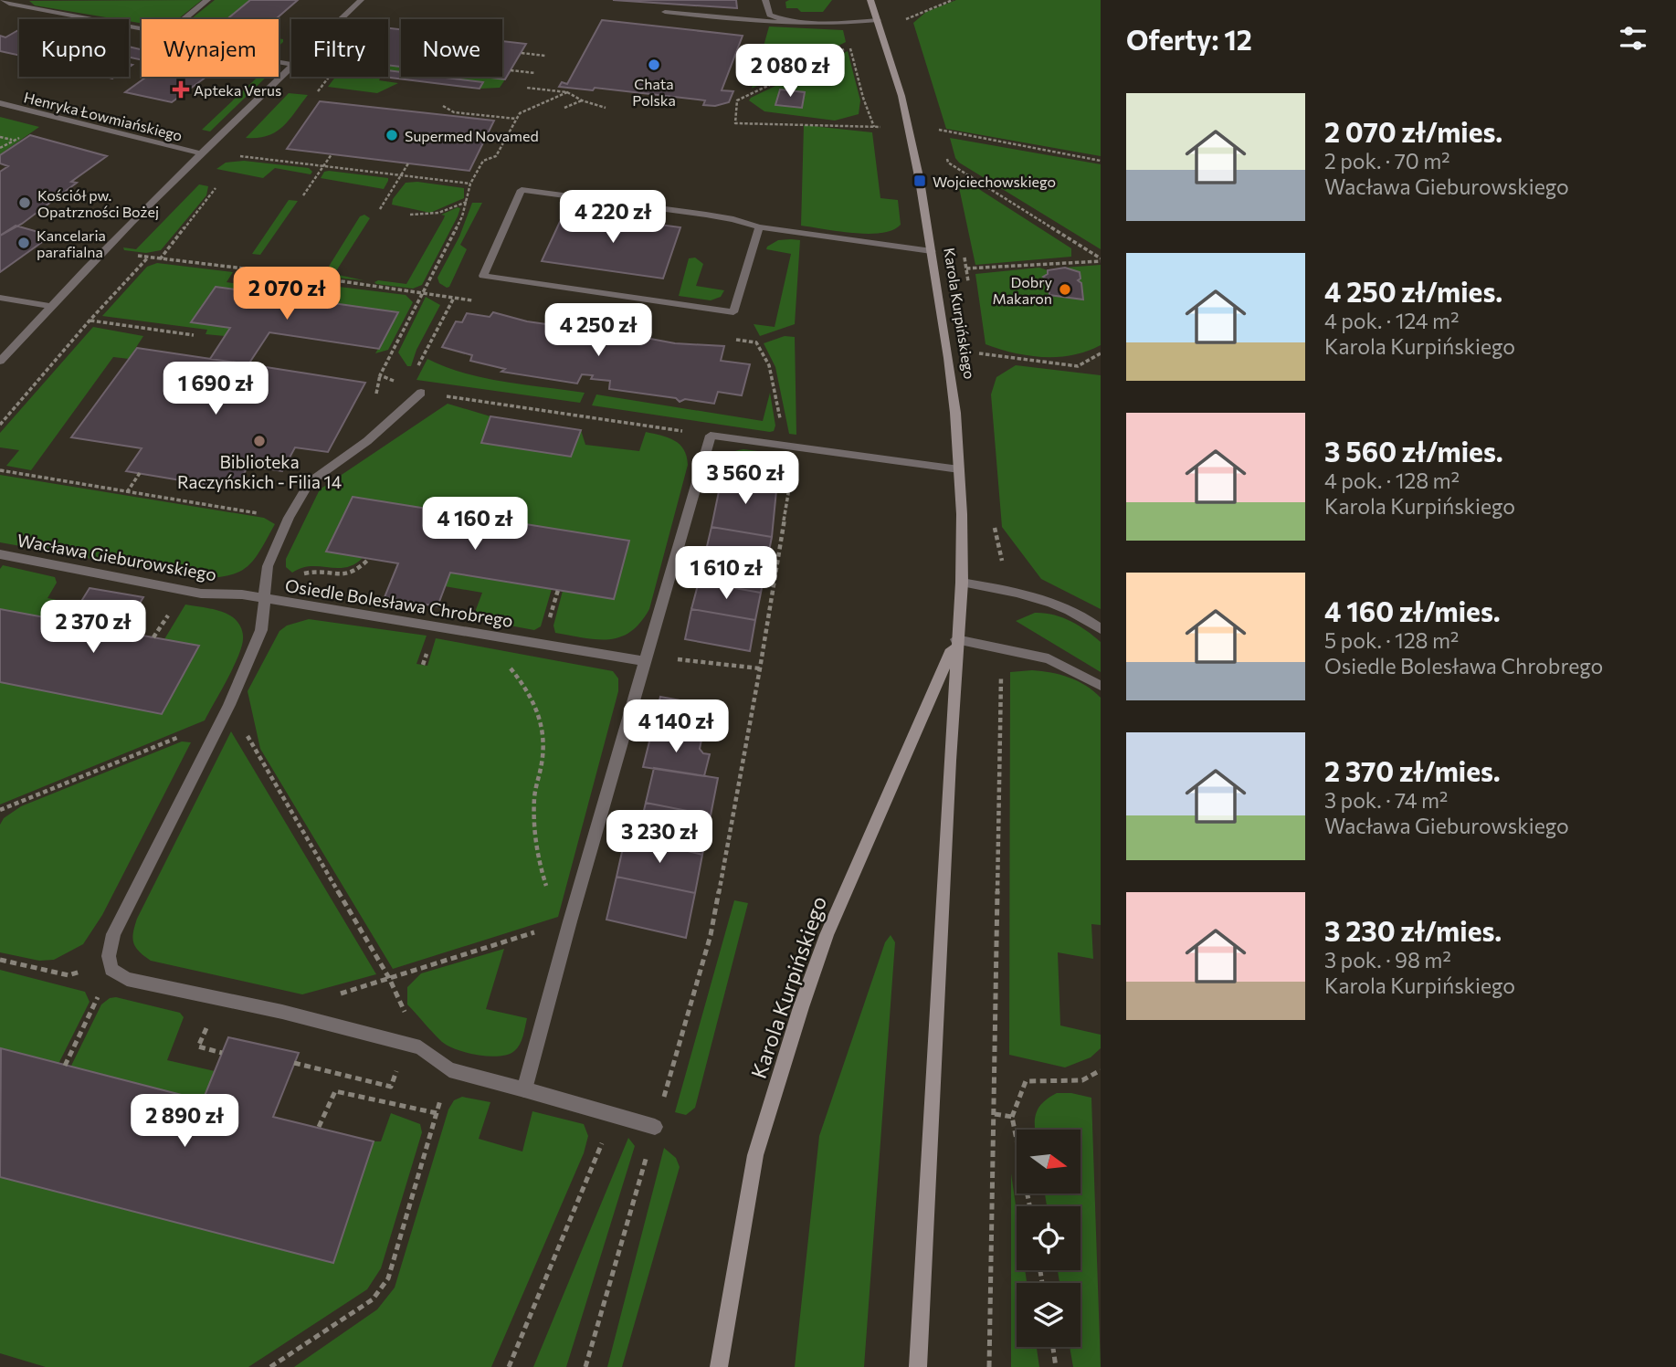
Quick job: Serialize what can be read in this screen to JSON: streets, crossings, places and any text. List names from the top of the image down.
{
  "streets": {
    "street": [
      "Henryka Łowmiańskiego",
      "Karola Kurpińskiego",
      "Wacława Gieburowskiego",
      "Osiedle Bolesława Chrobrego"
    ]
  },
  "crossings": [
    ["Wacława Gieburowskiego", "Osiedle Bolesława Chrobrego"]
  ],
  "places": {
    "other": [
      "Chata Polska",
      "Supermed Novamed",
      "Kościół pw. Opatrzności Bożej",
      "Kancelaria parafialna",
      "Dobry Makaron",
      "Biblioteka Raczyńskich - Filia 14"
    ],
    "health": ["Apteka Verus"],
    "transit": ["Wojciechowskiego"]
  },
  "north": "right",
  "page": {
    "heading": "Oferty: 12",
    "chip": [
      "Kupno",
      "Wynajem",
      "Filtry",
      "Nowe"
    ],
    "price": [
      "2 080 zł",
      "4 220 zł",
      "2 070 zł",
      "4 250 zł",
      "1 690 zł",
      "3 560 zł",
      "4 160 zł",
      "1 610 zł",
      "2 370 zł",
      "4 140 zł",
      "3 230 zł",
      "2 890 zł"
    ],
    "list": [
      {
        "name": "2 070 zł/mies.",
        "note": "2 pok. · 70 m² · Wacława Gieburowskiego"
      },
      {
        "name": "4 250 zł/mies.",
        "note": "4 pok. · 124 m² · Karola Kurpińskiego"
      },
      {
        "name": "3 560 zł/mies.",
        "note": "4 pok. · 128 m² · Karola Kurpińskiego"
      },
      {
        "name": "4 160 zł/mies.",
        "note": "5 pok. · 128 m² · Osiedle Bolesława Chrobrego"
      },
      {
        "name": "2 370 zł/mies.",
        "note": "3 pok. · 74 m² · Wacława Gieburowskiego"
      },
      {
        "name": "3 230 zł/mies.",
        "note": "3 pok. · 98 m² · Karola Kurpińskiego"
      }
    ]
  }
}
